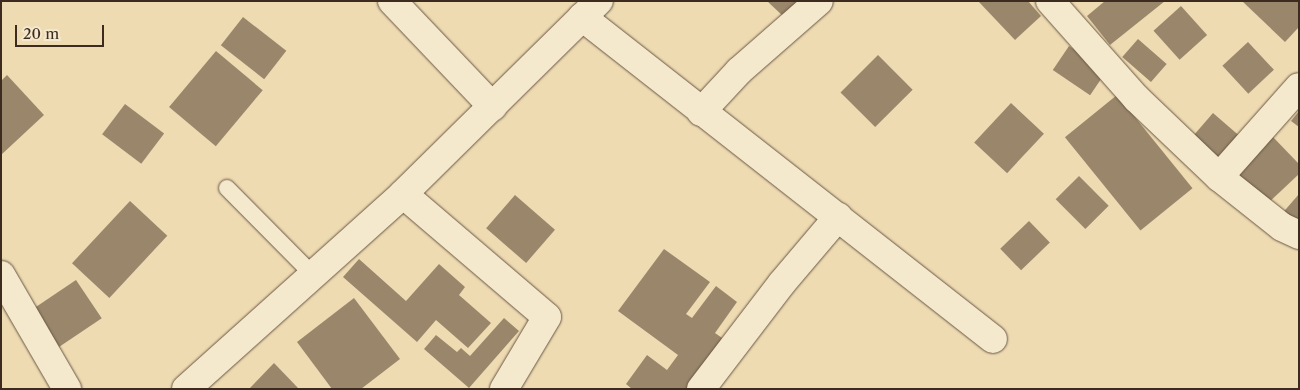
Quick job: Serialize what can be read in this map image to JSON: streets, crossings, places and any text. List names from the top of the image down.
{
  "scale_bar": "20 m"
}
